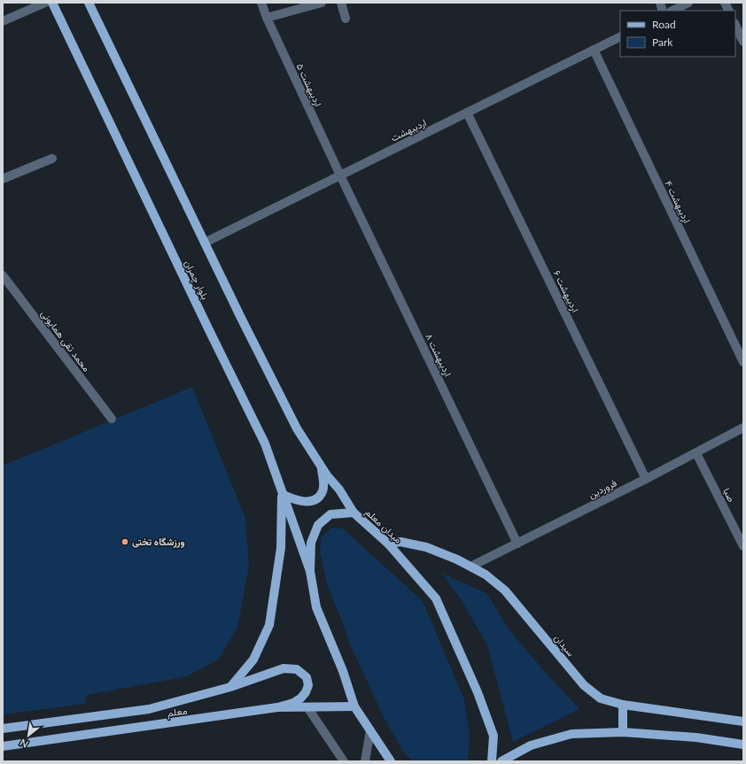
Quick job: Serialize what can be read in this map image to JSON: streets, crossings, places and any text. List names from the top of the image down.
{
  "streets": {
    "main road": [
      "بلوار چمران",
      "میدان معلم",
      "سیدان",
      "معلم"
    ],
    "street": [
      "اردیبهشت ۵",
      "اردیبهشت",
      "اردیبهشت ۴",
      "اردیبهشت ۶",
      "محمد تقی همایونی",
      "اردیبهشت ۸",
      "فروردین",
      "صبا"
    ]
  },
  "crossings": [
    ["اردیبهشت ۵", "اردیبهشت"],
    ["اردیبهشت ۵", "اردیبهشت ۸"],
    ["اردیبهشت", "اردیبهشت ۴"],
    ["اردیبهشت", "اردیبهشت ۶"],
    ["اردیبهشت", "اردیبهشت ۸"],
    ["بلوار چمران", "میدان معلم"],
    ["اردیبهشت ۶", "فروردین"],
    ["اردیبهشت ۸", "فروردین"],
    ["فروردین", "صبا"],
    ["فروردین", "سیدان"],
    ["میدان معلم", "سیدان"],
    ["میدان معلم", "معلم"]
  ],
  "places": ["ورزشگاه تختی"],
  "legend": ["Road", "Park"],
  "north": "bottom left"
}
